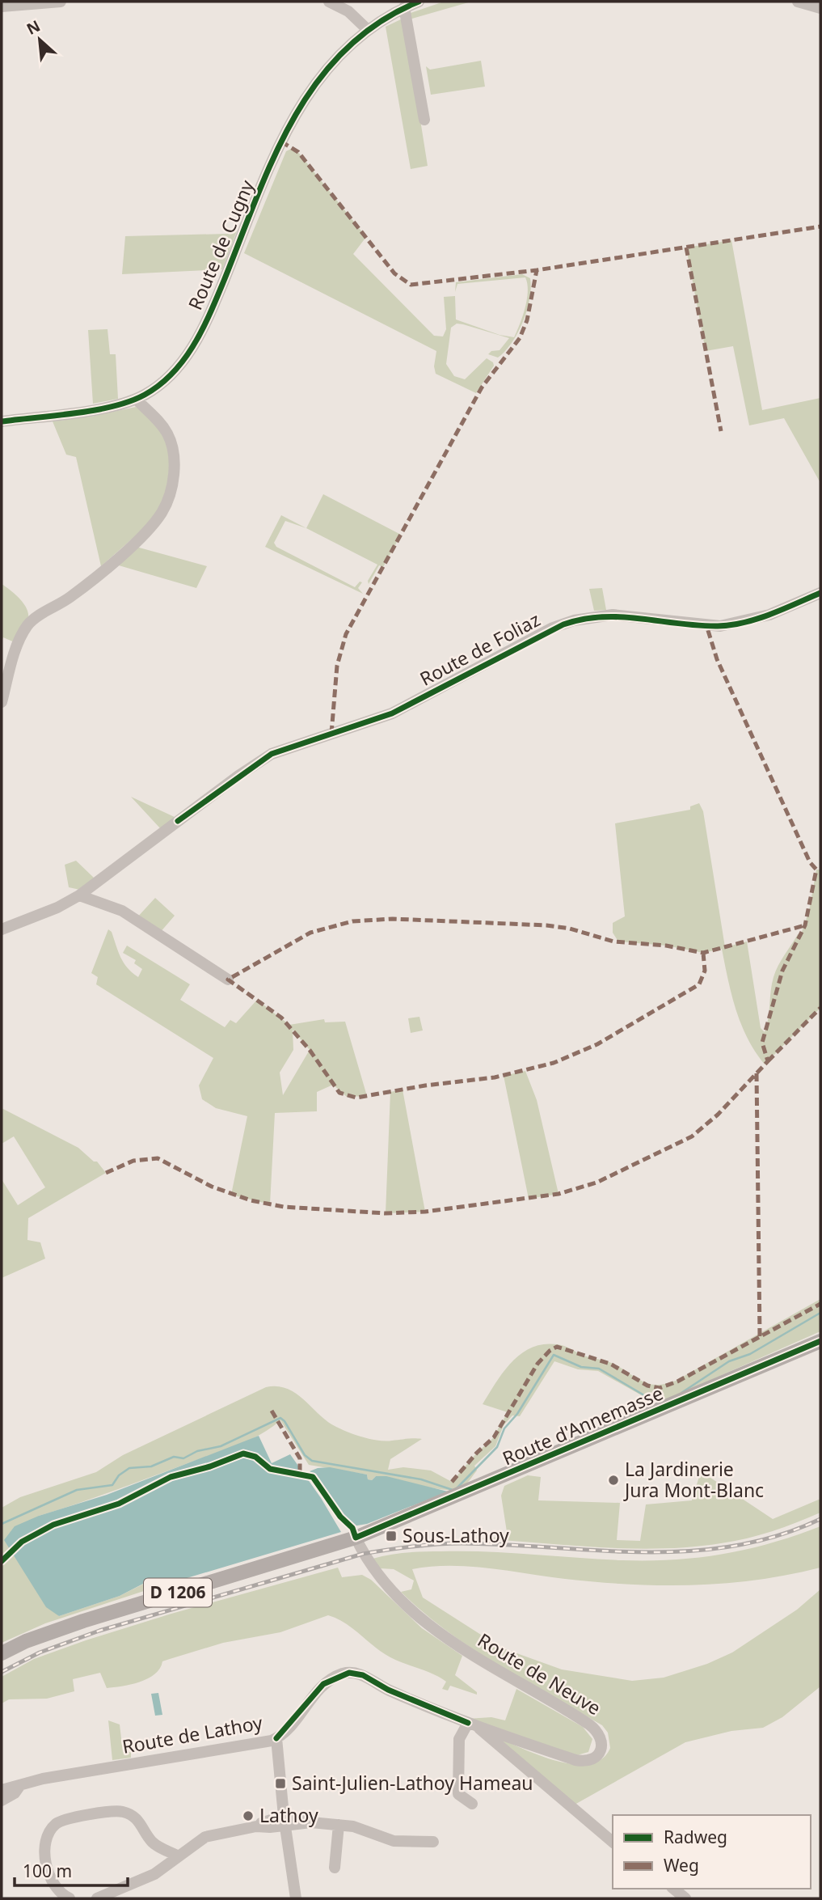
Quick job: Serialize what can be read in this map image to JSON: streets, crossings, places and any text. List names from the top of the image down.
{
  "streets": {
    "main road": ["Route d'Annemasse", "D 1206"],
    "street": [
      "Route de Cugny",
      "Route de Foliaz",
      "Route de Neuve",
      "Route de Lathoy"
    ]
  },
  "crossings": [
    ["Route d'Annemasse", "Route de Neuve"],
    ["Route de Neuve", "Route de Lathoy"]
  ],
  "places": {
    "other": ["La Jardinerie Jura Mont-Blanc", "Lathoy"],
    "transit": ["Sous-Lathoy", "Saint-Julien-Lathoy Hameau"]
  },
  "legend": ["Radweg", "Weg"],
  "scale_bar": "100 m",
  "north": "top left"
}
